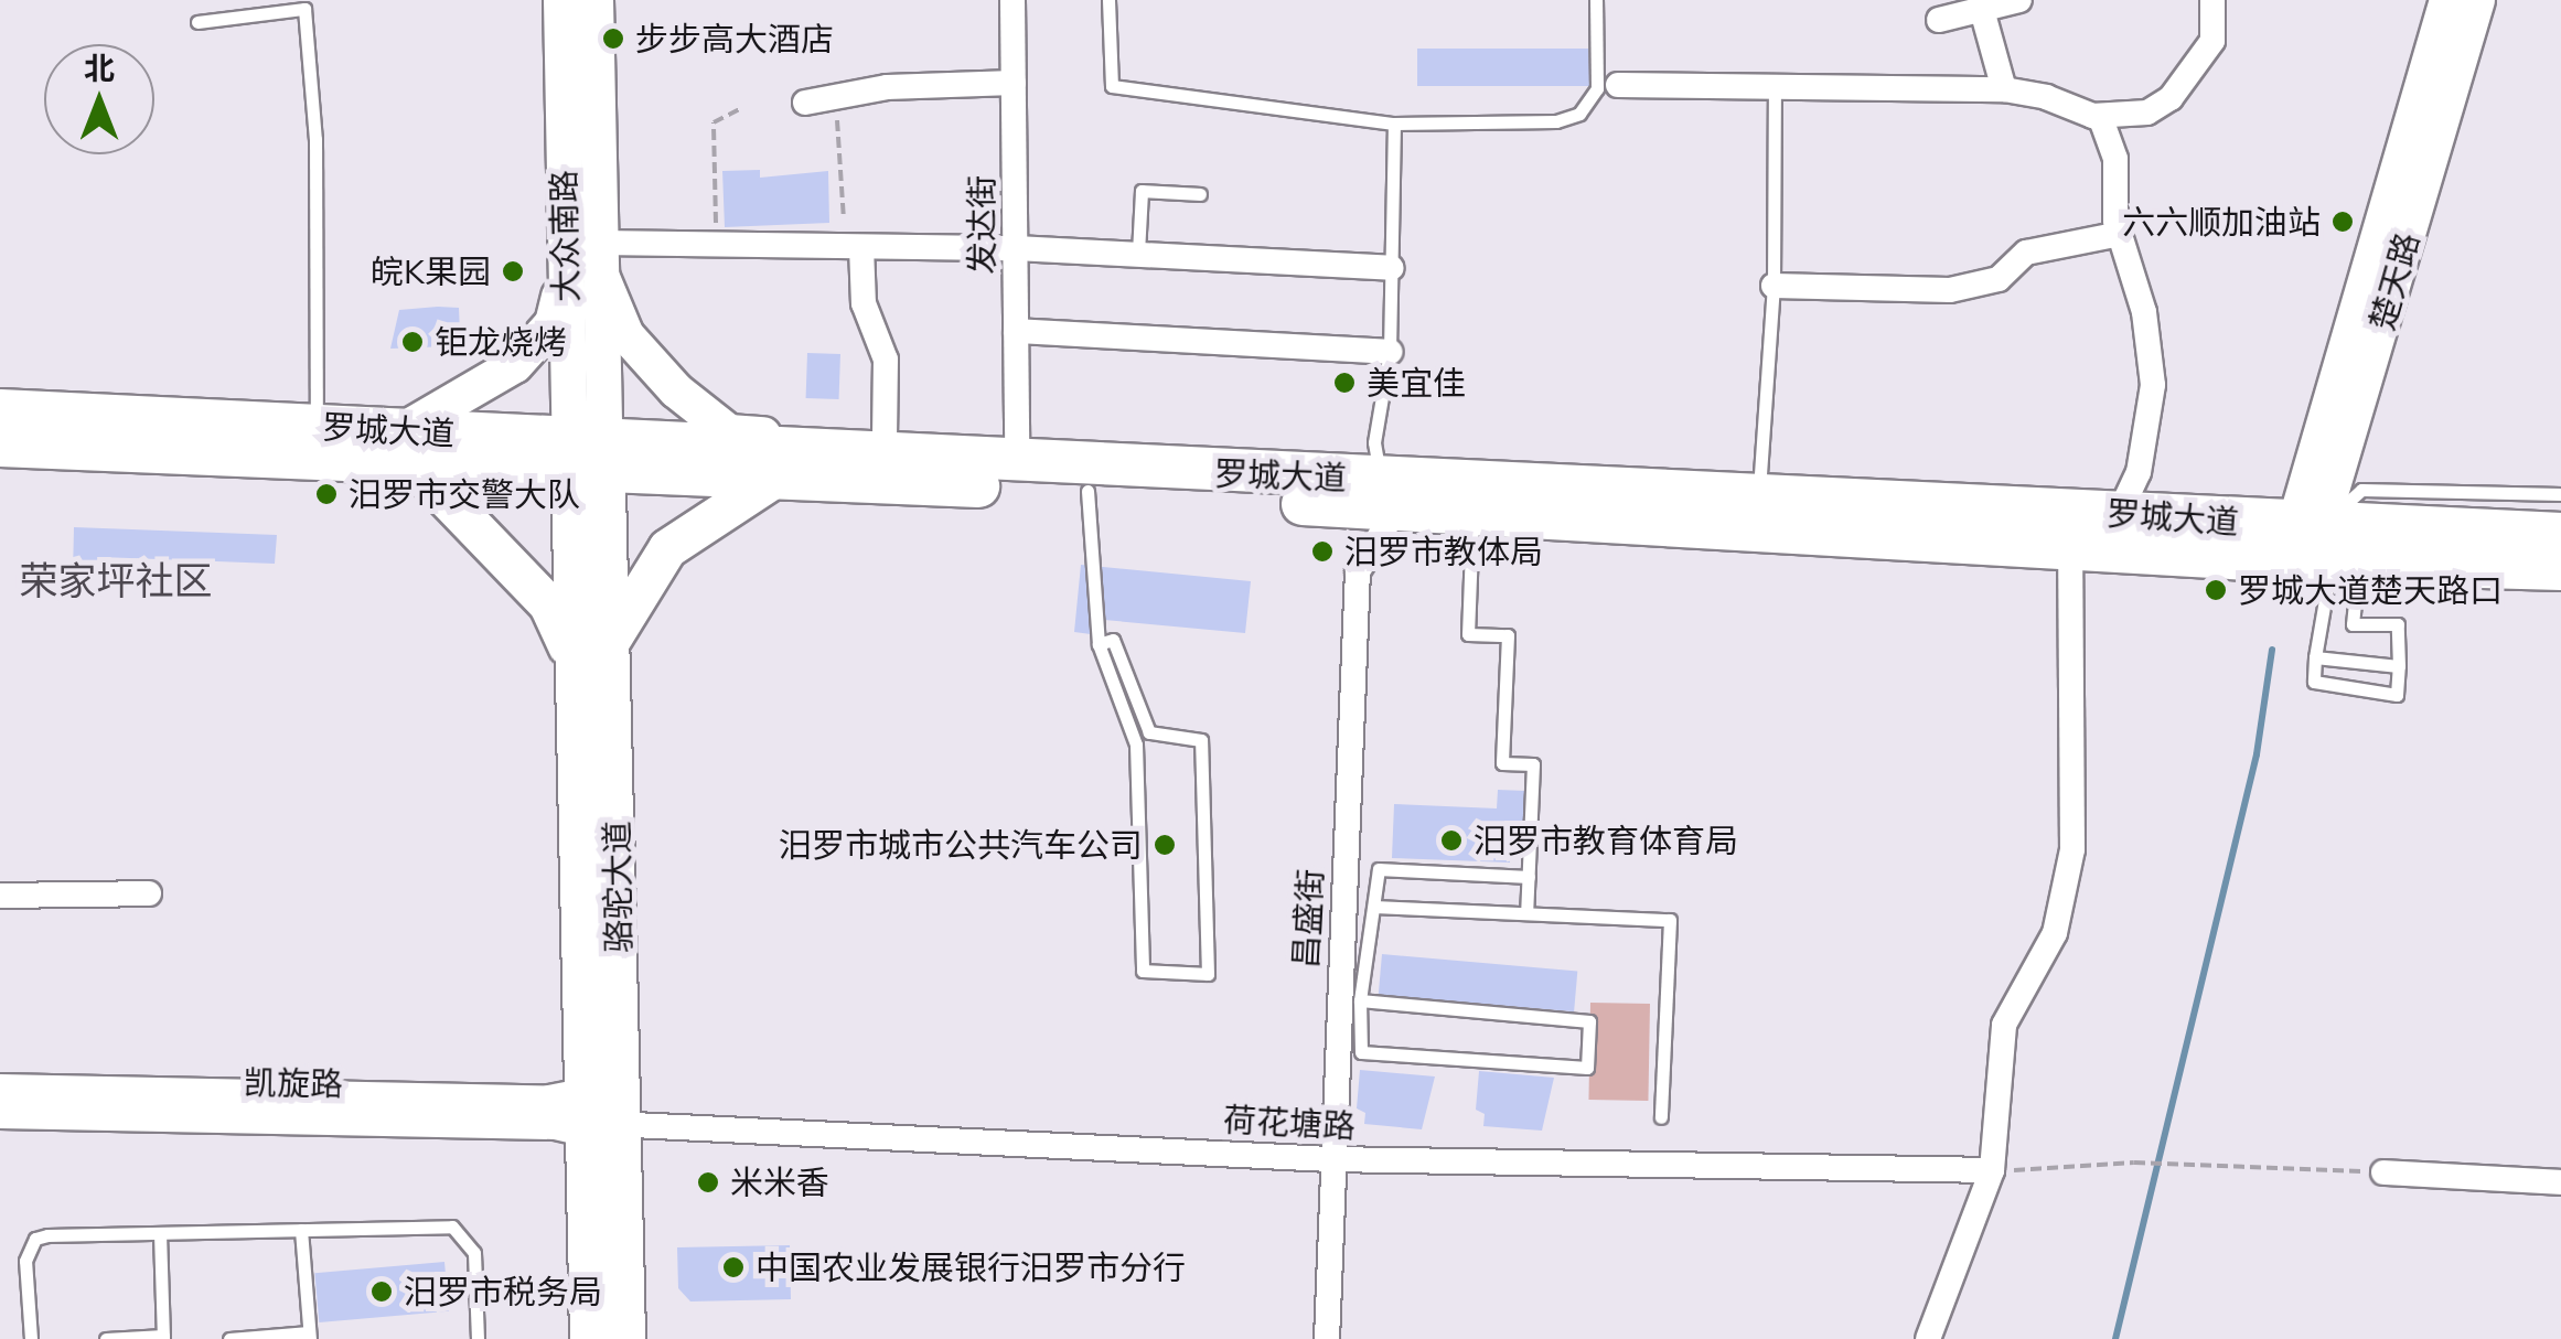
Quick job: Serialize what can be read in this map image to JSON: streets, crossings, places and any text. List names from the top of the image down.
{
  "streets": {
    "highway": ["罗城大道"],
    "main road": ["大众南路", "楚天路", "骆驼大道"],
    "street": [
      "发达街",
      "昌盛街",
      "凯旋路",
      "荷花塘路"
    ]
  },
  "crossings": [
    ["大众南路", "罗城大道"],
    ["大众南路", "骆驼大道"],
    ["楚天路", "罗城大道"],
    ["罗城大道", "骆驼大道"],
    ["罗城大道", "昌盛街"],
    ["骆驼大道", "凯旋路"],
    ["骆驼大道", "荷花塘路"],
    ["昌盛街", "荷花塘路"],
    ["凯旋路", "荷花塘路"]
  ],
  "districts": ["荣家坪社区"],
  "places": [
    "步步高大酒店",
    "六六顺加油站",
    "皖K果园",
    "钜龙烧烤",
    "美宜佳",
    "汨罗市交警大队",
    "汨罗市教体局",
    "罗城大道楚天路口",
    "汨罗市教育体育局",
    "汨罗市城市公共汽车公司",
    "米米香",
    "中国农业发展银行汨罗市分行",
    "汨罗市税务局"
  ],
  "north": "top"
}
